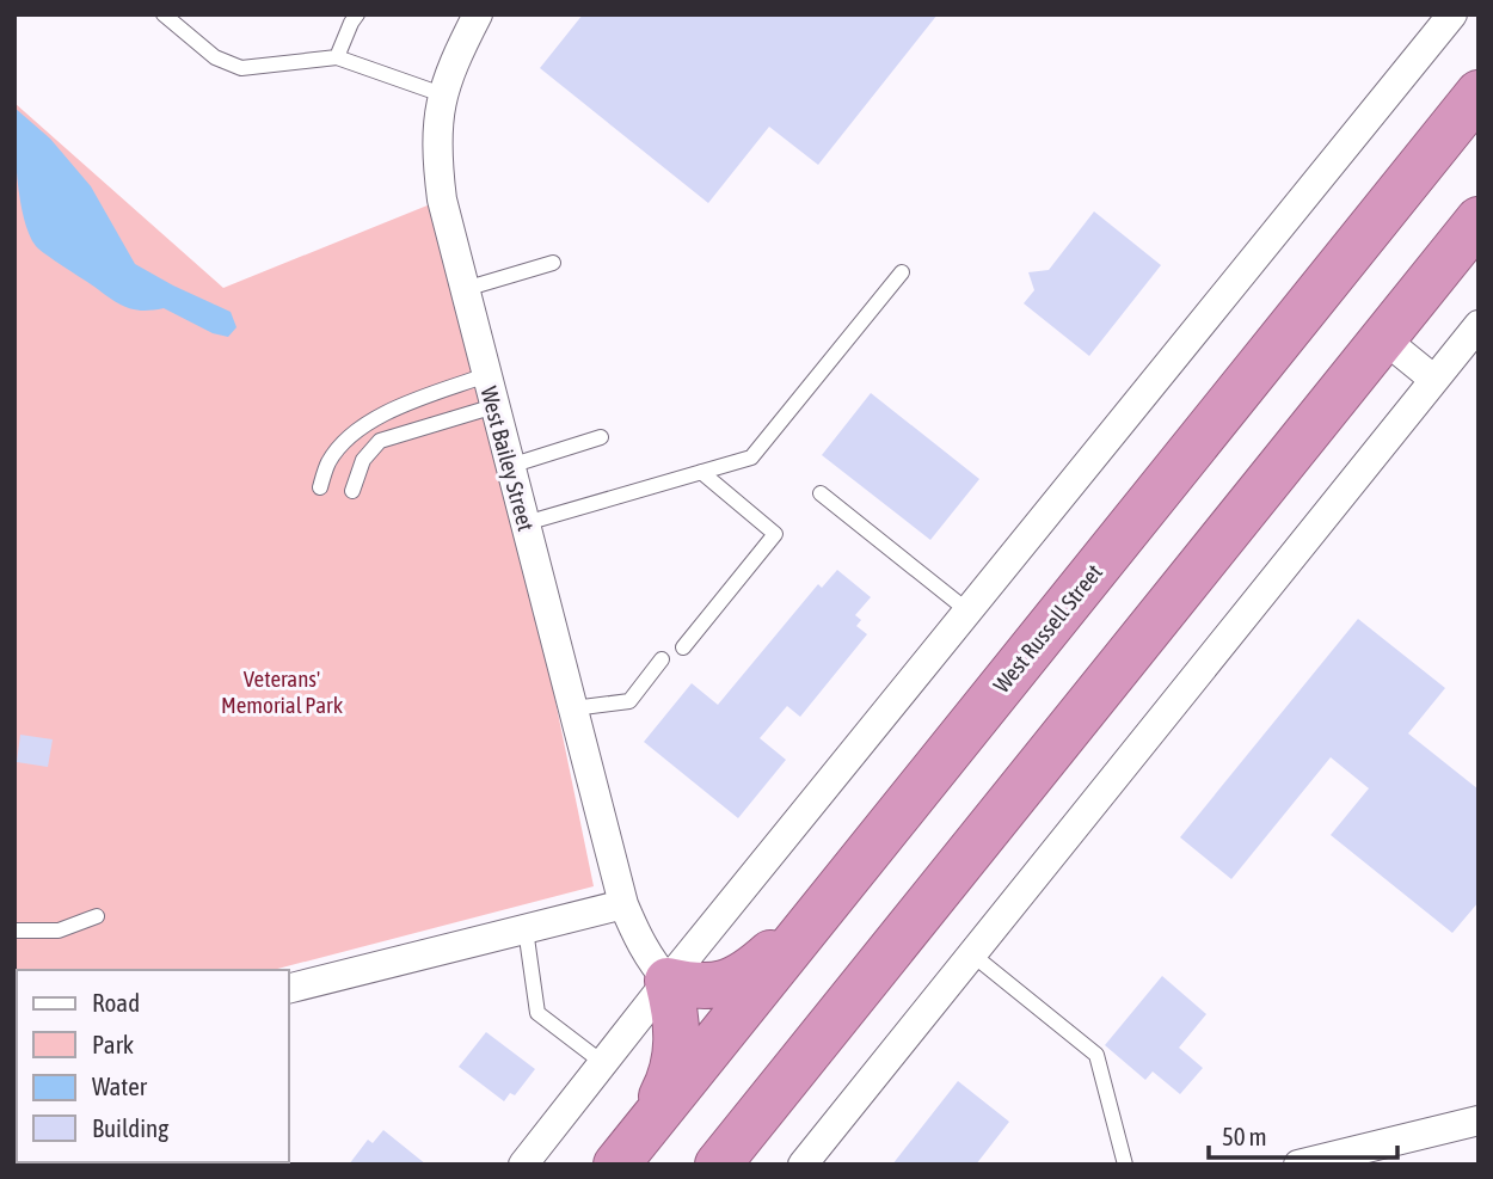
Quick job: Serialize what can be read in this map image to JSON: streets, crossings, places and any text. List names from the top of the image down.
{
  "streets": {
    "highway": ["West Russell Street"],
    "street": ["West Bailey Street"]
  },
  "parks": ["Veterans' Memorial Park"],
  "legend": [
    "Road",
    "Park",
    "Water",
    "Building"
  ],
  "scale_bar": "50 m"
}
